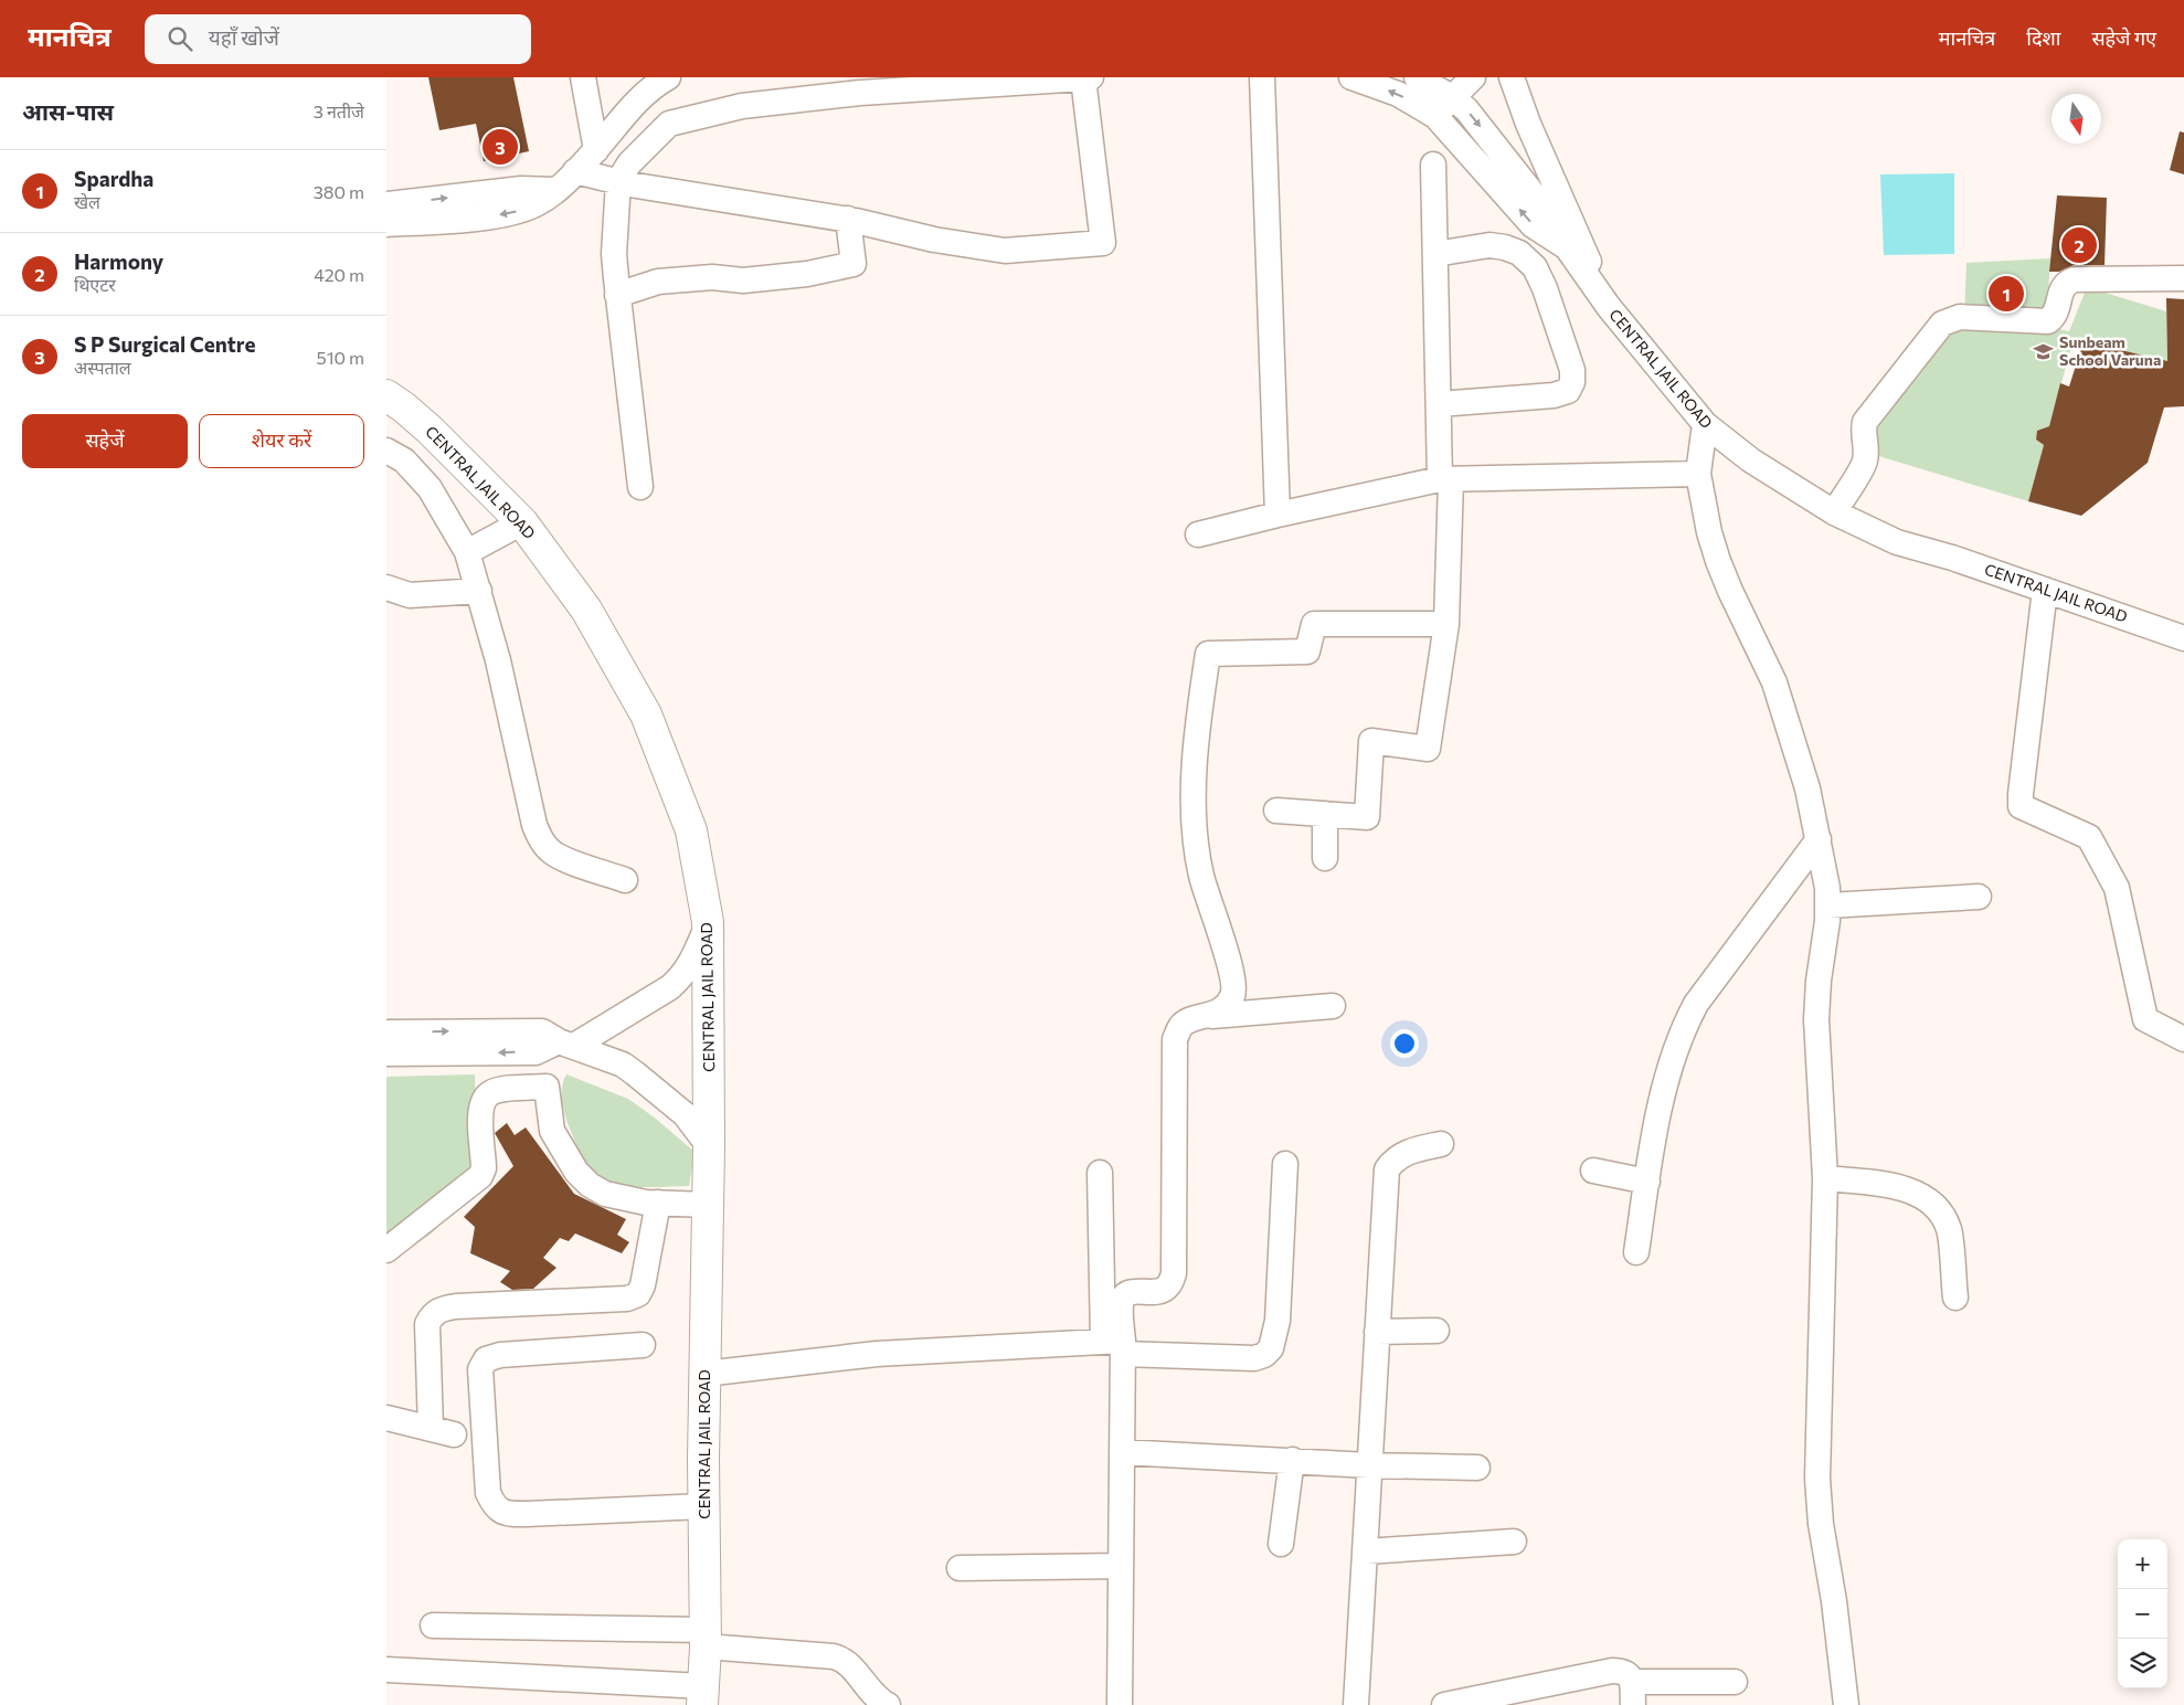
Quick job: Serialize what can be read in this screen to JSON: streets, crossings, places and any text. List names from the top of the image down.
{
  "streets": {
    "main road": ["CENTRAL JAIL ROAD"]
  },
  "places": {
    "school or university": ["Sunbeam School Varuna"]
  },
  "north": "bottom",
  "page": {
    "header": "मानचित्र",
    "search": "यहाँ खोजें",
    "nav": ["मानचित्र", "दिशा", "सहेजे गए"],
    "heading": ["आस-पास", "3 नतीजे"],
    "pins": ["3", "2", "1"],
    "list": [
      {
        "mark": "1",
        "name": "Spardha",
        "note": "खेल",
        "value": "380 m"
      },
      {
        "mark": "2",
        "name": "Harmony",
        "note": "थिएटर",
        "value": "420 m"
      },
      {
        "mark": "3",
        "name": "S P Surgical Centre",
        "note": "अस्पताल",
        "value": "510 m"
      }
    ],
    "buttons": ["सहेजें", "शेयर करें"],
    "map_buttons": ["+", "−"]
  }
}
